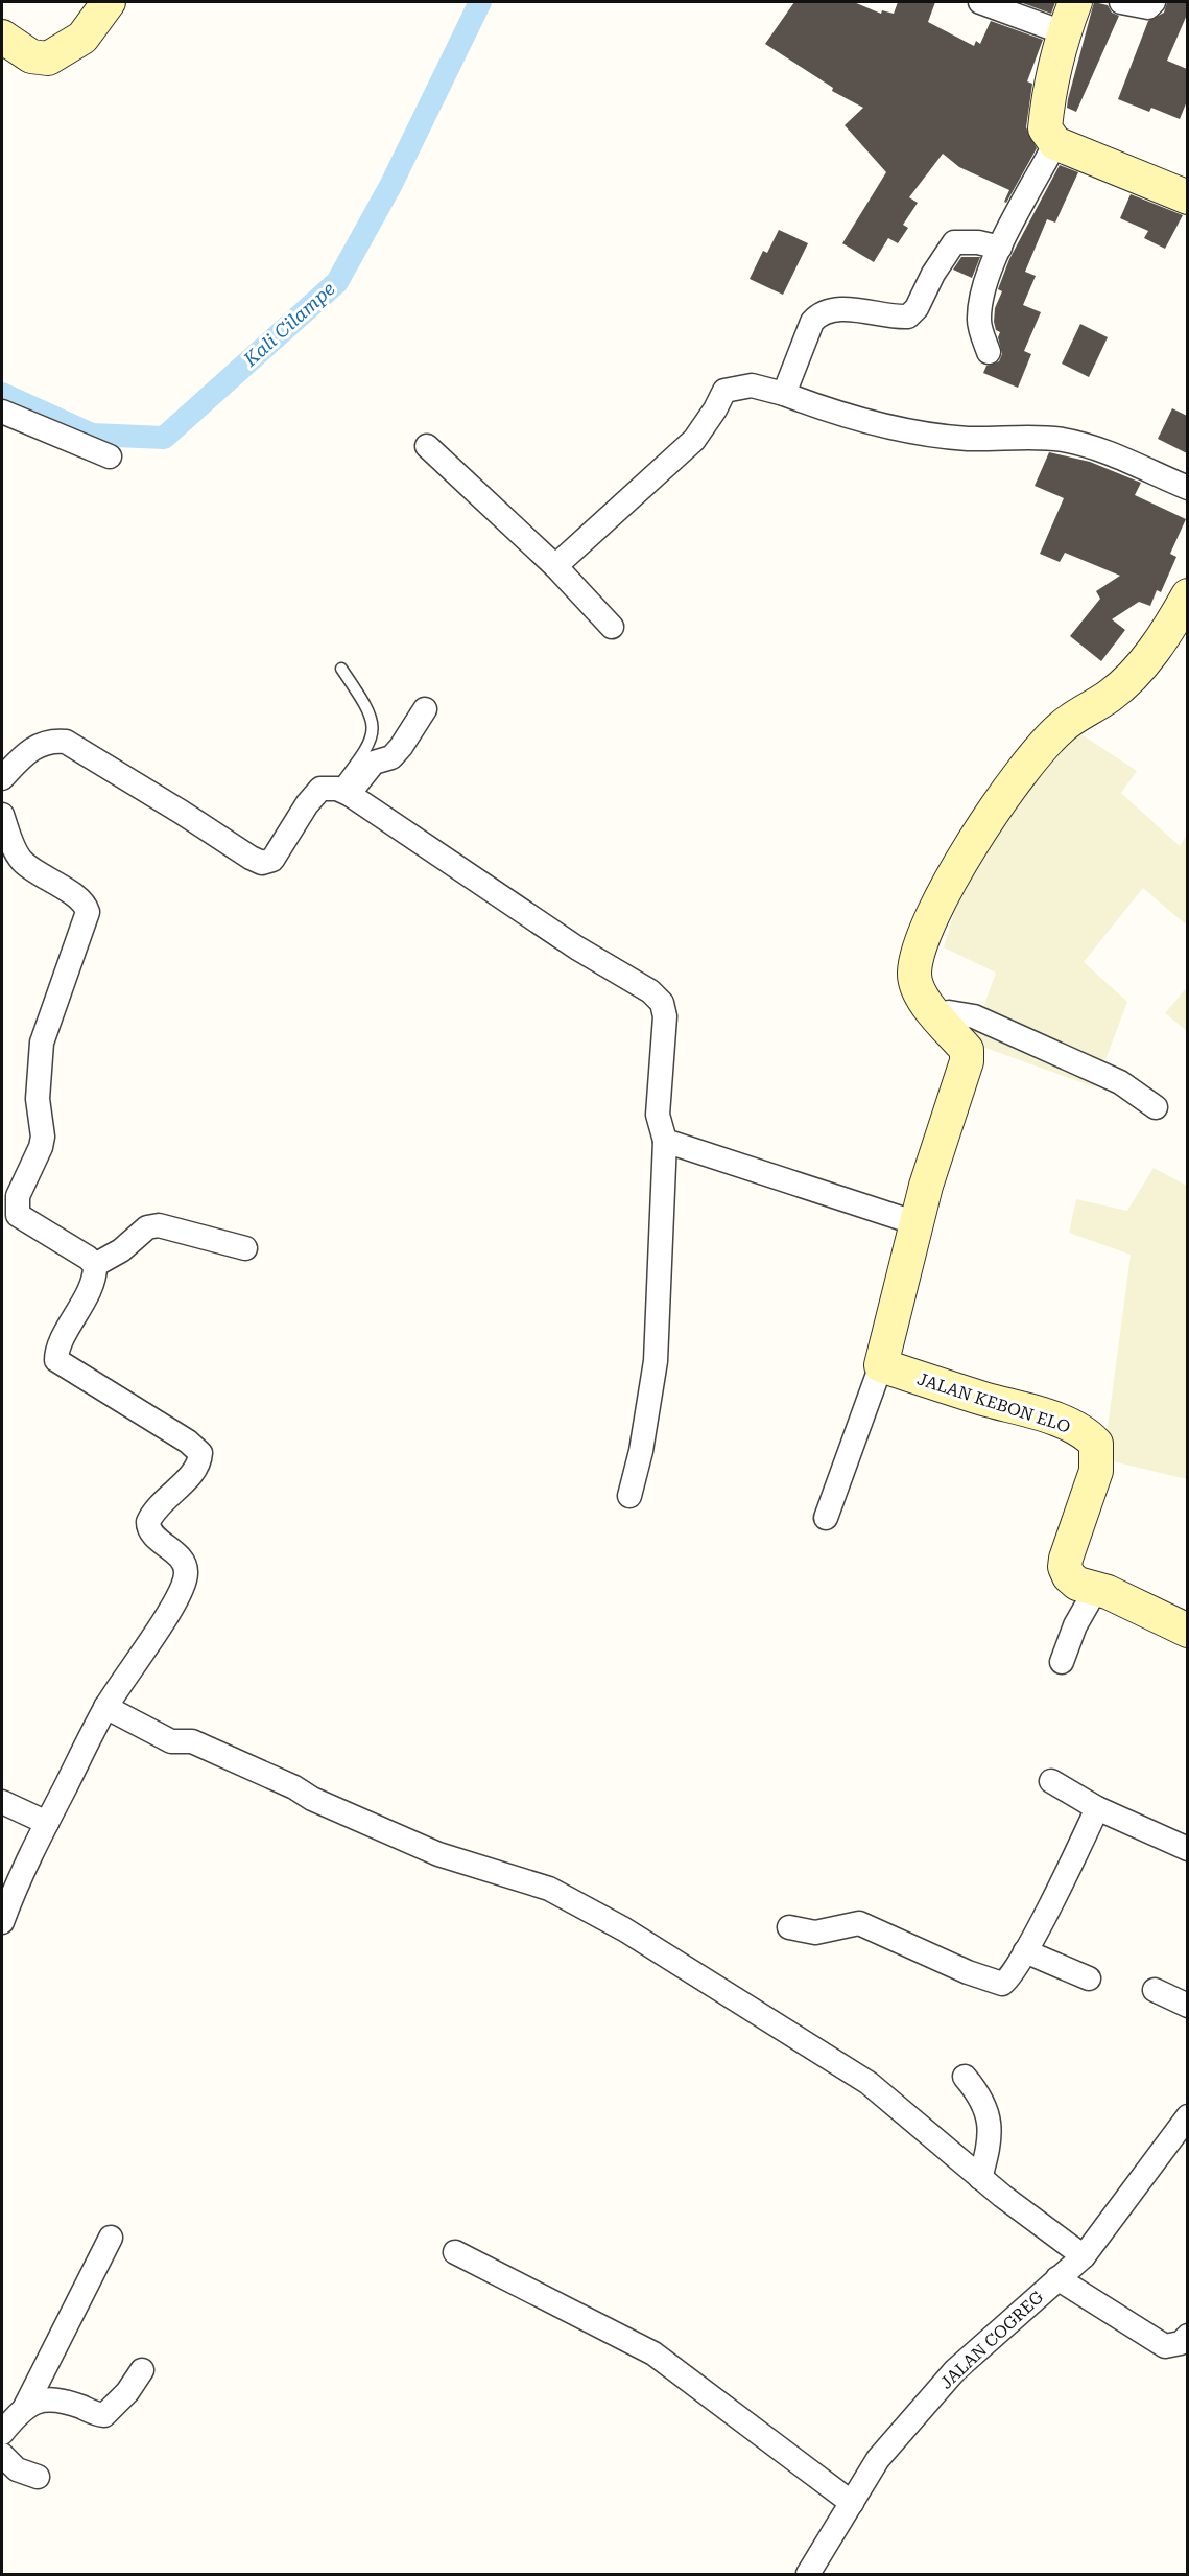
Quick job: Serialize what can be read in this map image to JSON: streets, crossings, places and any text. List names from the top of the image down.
{
  "streets": {
    "street": ["JALAN KEBON ELO", "JALAN COGREG"]
  },
  "water": ["Kali Cilampe"]
}
